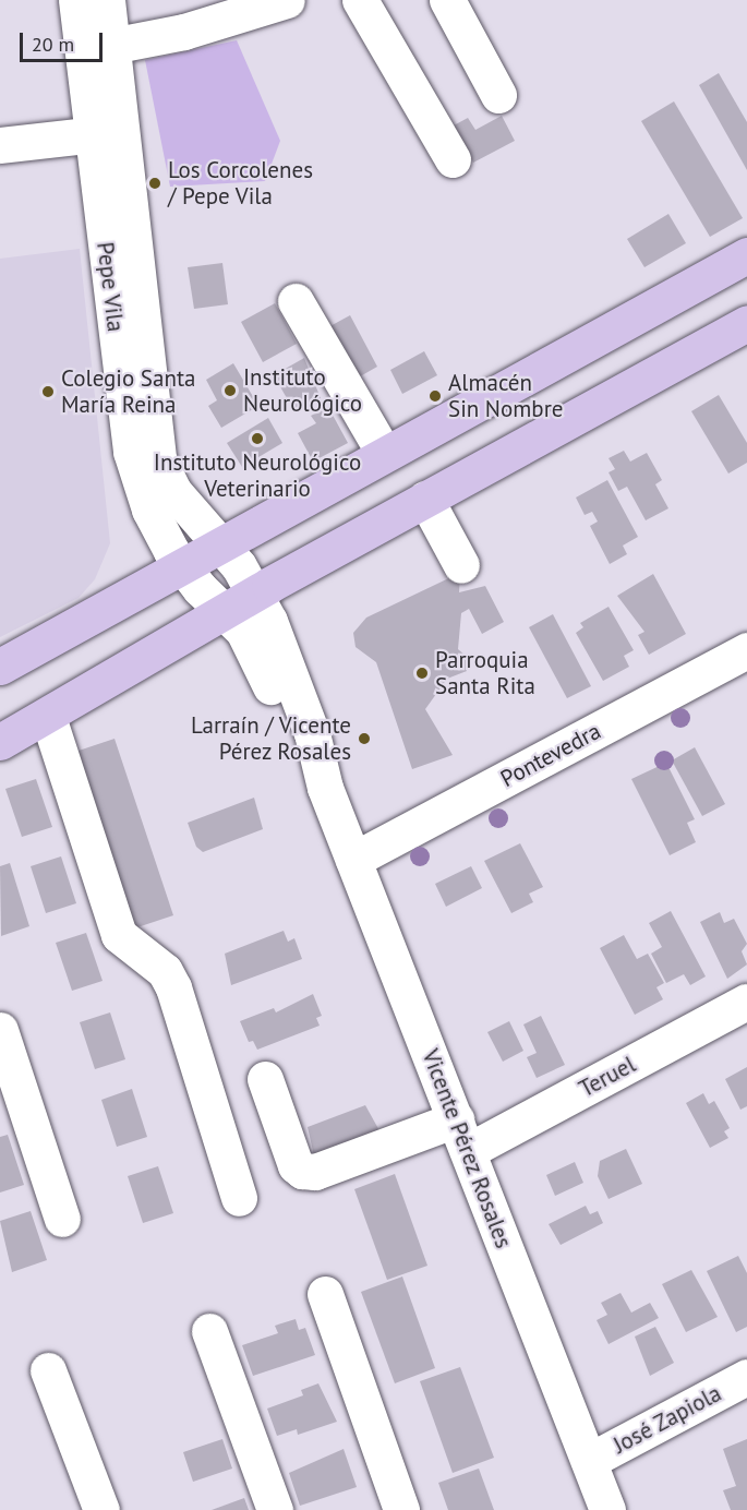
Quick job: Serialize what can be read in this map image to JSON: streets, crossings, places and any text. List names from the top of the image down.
{
  "streets": {
    "street": [
      "Pepe Vila",
      "Pontevedra",
      "Teruel",
      "Vicente Pérez Rosales",
      "José Zapiola"
    ]
  },
  "crossings": [
    ["Pepe Vila", "Vicente Pérez Rosales"],
    ["Pontevedra", "Vicente Pérez Rosales"],
    ["Teruel", "Vicente Pérez Rosales"],
    ["Vicente Pérez Rosales", "José Zapiola"]
  ],
  "places": [
    "Los Corcolenes / Pepe Vila",
    "Instituto Neurológico",
    "Colegio Santa María Reina",
    "Almacén Sin Nombre",
    "Instituto Neurológico Veterinario",
    "Parroquia Santa Rita",
    "Larraín / Vicente Pérez Rosales"
  ],
  "scale_bar": "20 m"
}
